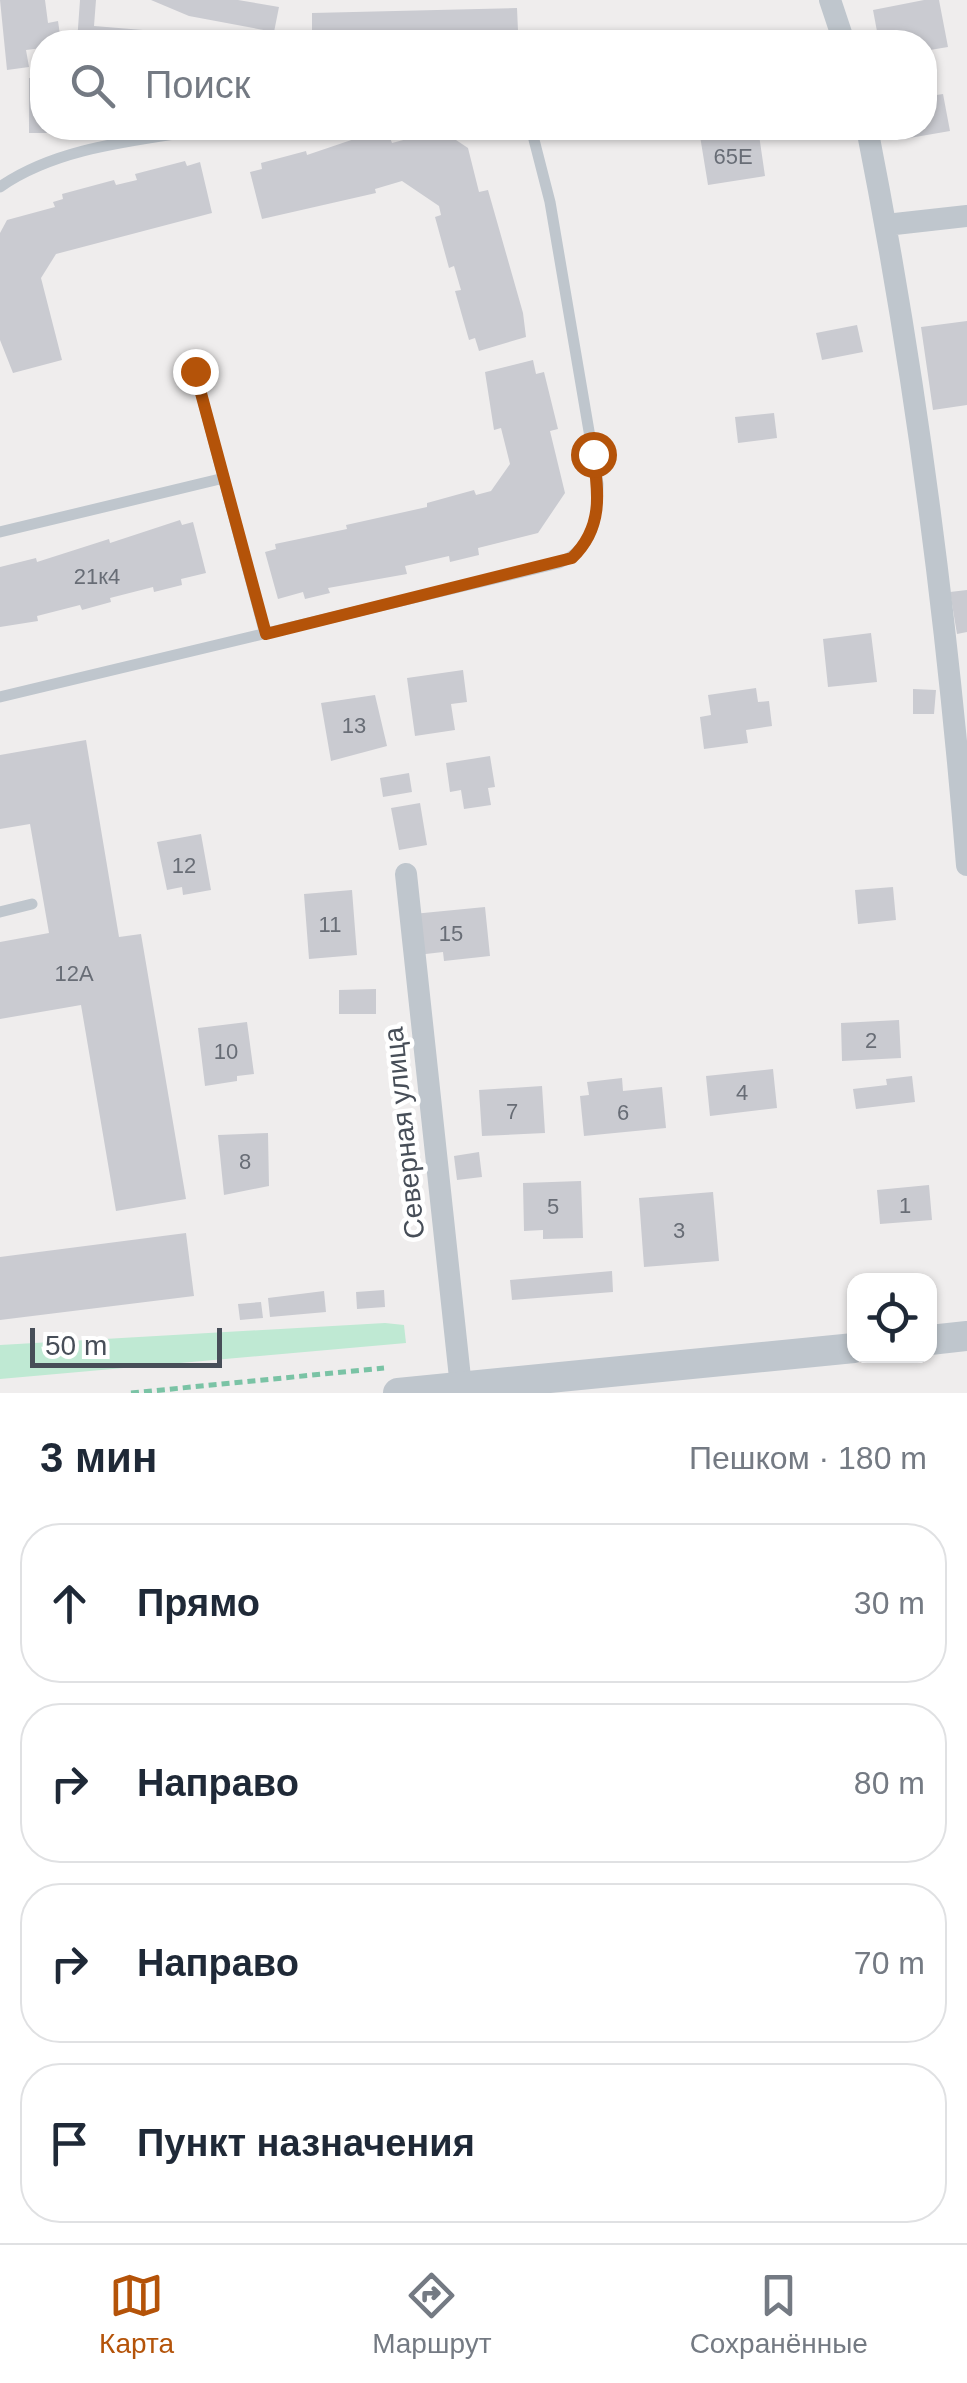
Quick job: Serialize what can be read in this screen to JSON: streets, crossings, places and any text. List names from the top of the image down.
{
  "streets": {
    "street": ["Северная улица"]
  },
  "house_numbers": [
    "65Е",
    "21к4",
    "13",
    "12",
    "11",
    "15",
    "12А",
    "2",
    "10",
    "4",
    "7",
    "6",
    "8",
    "1",
    "5",
    "3"
  ],
  "scale_bar": "50 m",
  "page": {
    "search": "Поиск",
    "scale": "50 m",
    "heading": ["3 мин", "Пешком · 180 m"],
    "list": [
      ["Прямо", "30 m"],
      ["Направо", "80 m"],
      ["Направо", "70 m"],
      "Пункт назначения"
    ],
    "nav": ["Карта", "Маршрут", "Сохранённые"]
  }
}
